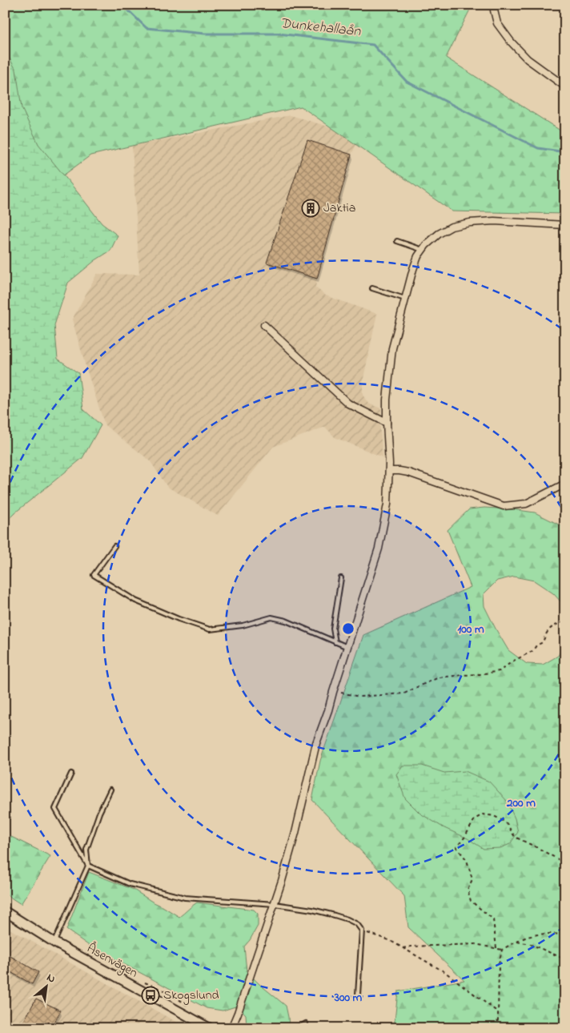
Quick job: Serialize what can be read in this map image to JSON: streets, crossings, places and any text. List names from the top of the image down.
{
  "streets": {
    "street": ["Åsenvägen"]
  },
  "water": ["Dunkehallaån"],
  "places": {
    "building": ["Jaktia"],
    "bus stop": ["Skogslund"]
  },
  "north": "top right",
  "rings": ["100 m", "200 m", "300 m"]
}
